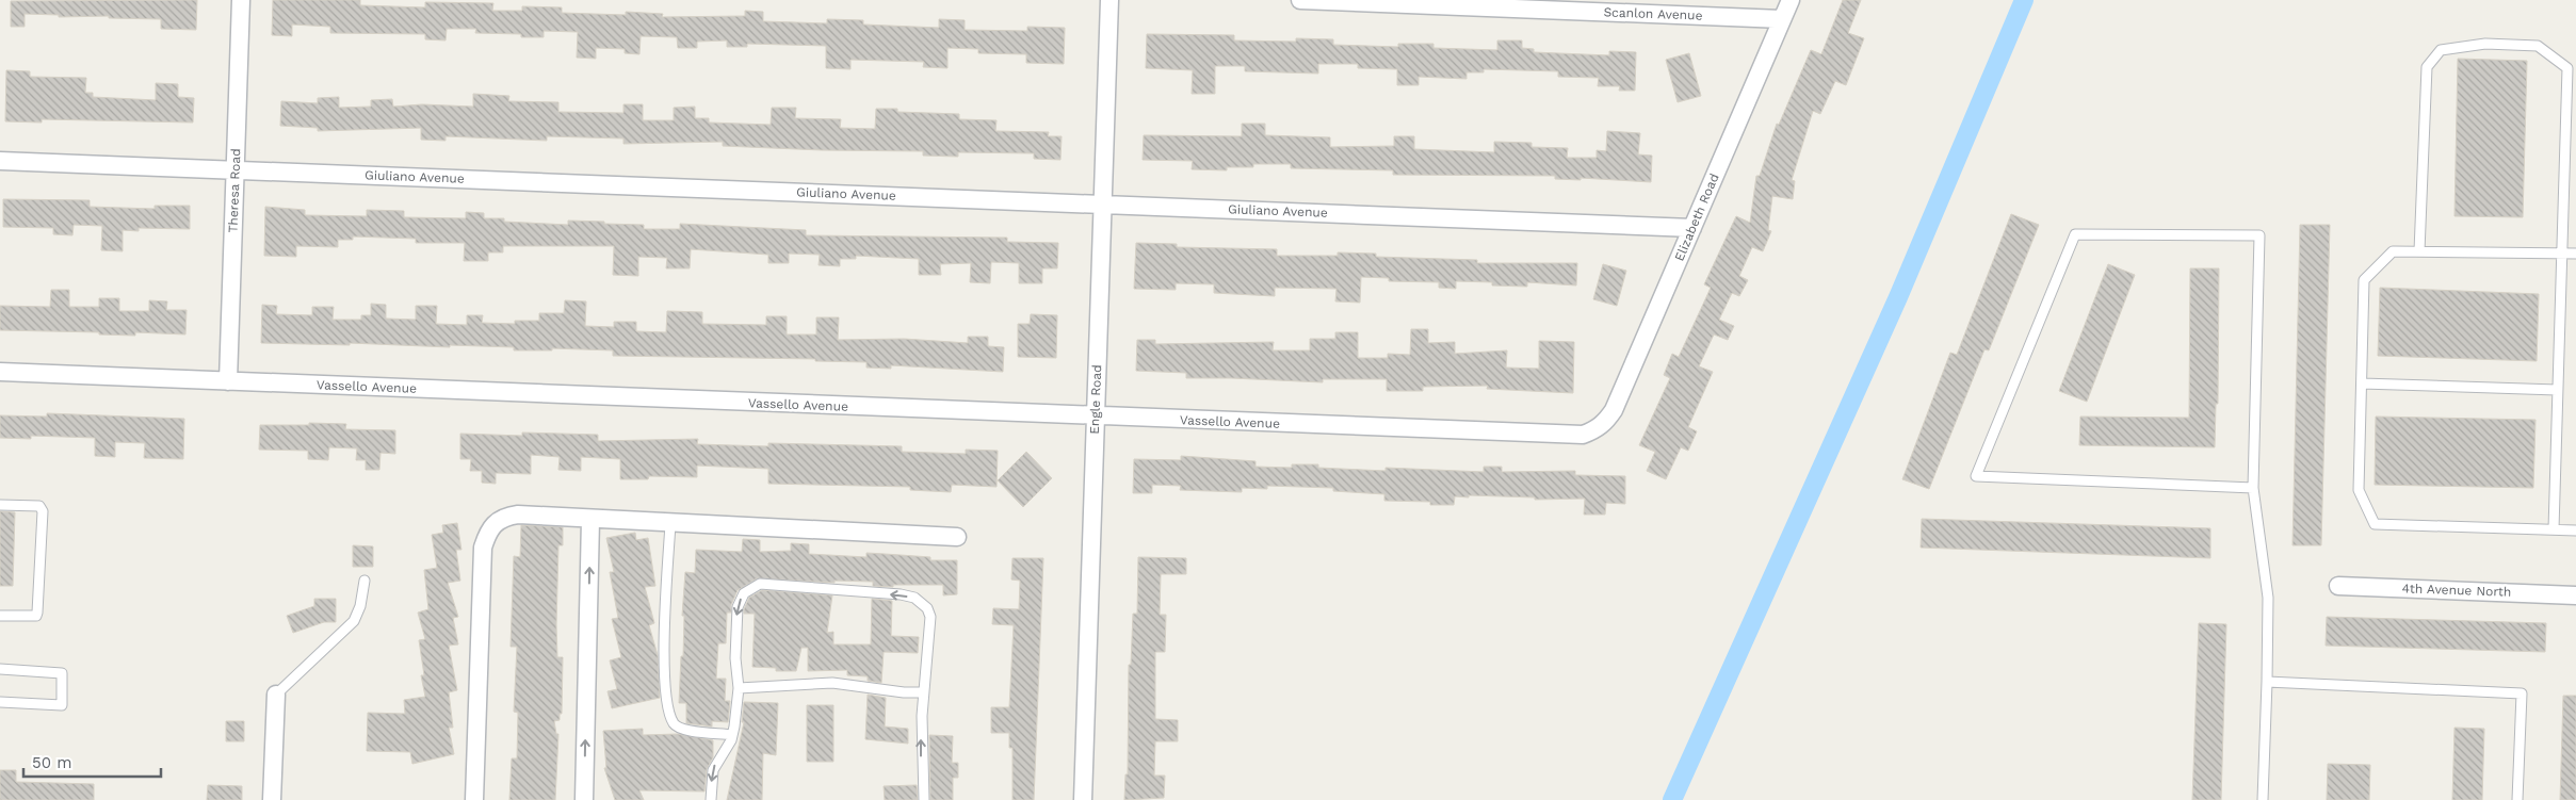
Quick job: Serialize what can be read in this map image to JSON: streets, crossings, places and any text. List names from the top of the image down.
{
  "streets": {
    "street": [
      "Scanlon Avenue",
      "Giuliano Avenue",
      "Theresa Road",
      "Elizabeth Road",
      "Vassello Avenue",
      "Engle Road",
      "4th Avenue North"
    ]
  },
  "crossings": [
    ["Scanlon Avenue", "Elizabeth Road"],
    ["Giuliano Avenue", "Theresa Road"],
    ["Giuliano Avenue", "Elizabeth Road"],
    ["Giuliano Avenue", "Engle Road"],
    ["Theresa Road", "Vassello Avenue"],
    ["Elizabeth Road", "Vassello Avenue"],
    ["Vassello Avenue", "Engle Road"]
  ],
  "scale_bar": "50 m"
}
